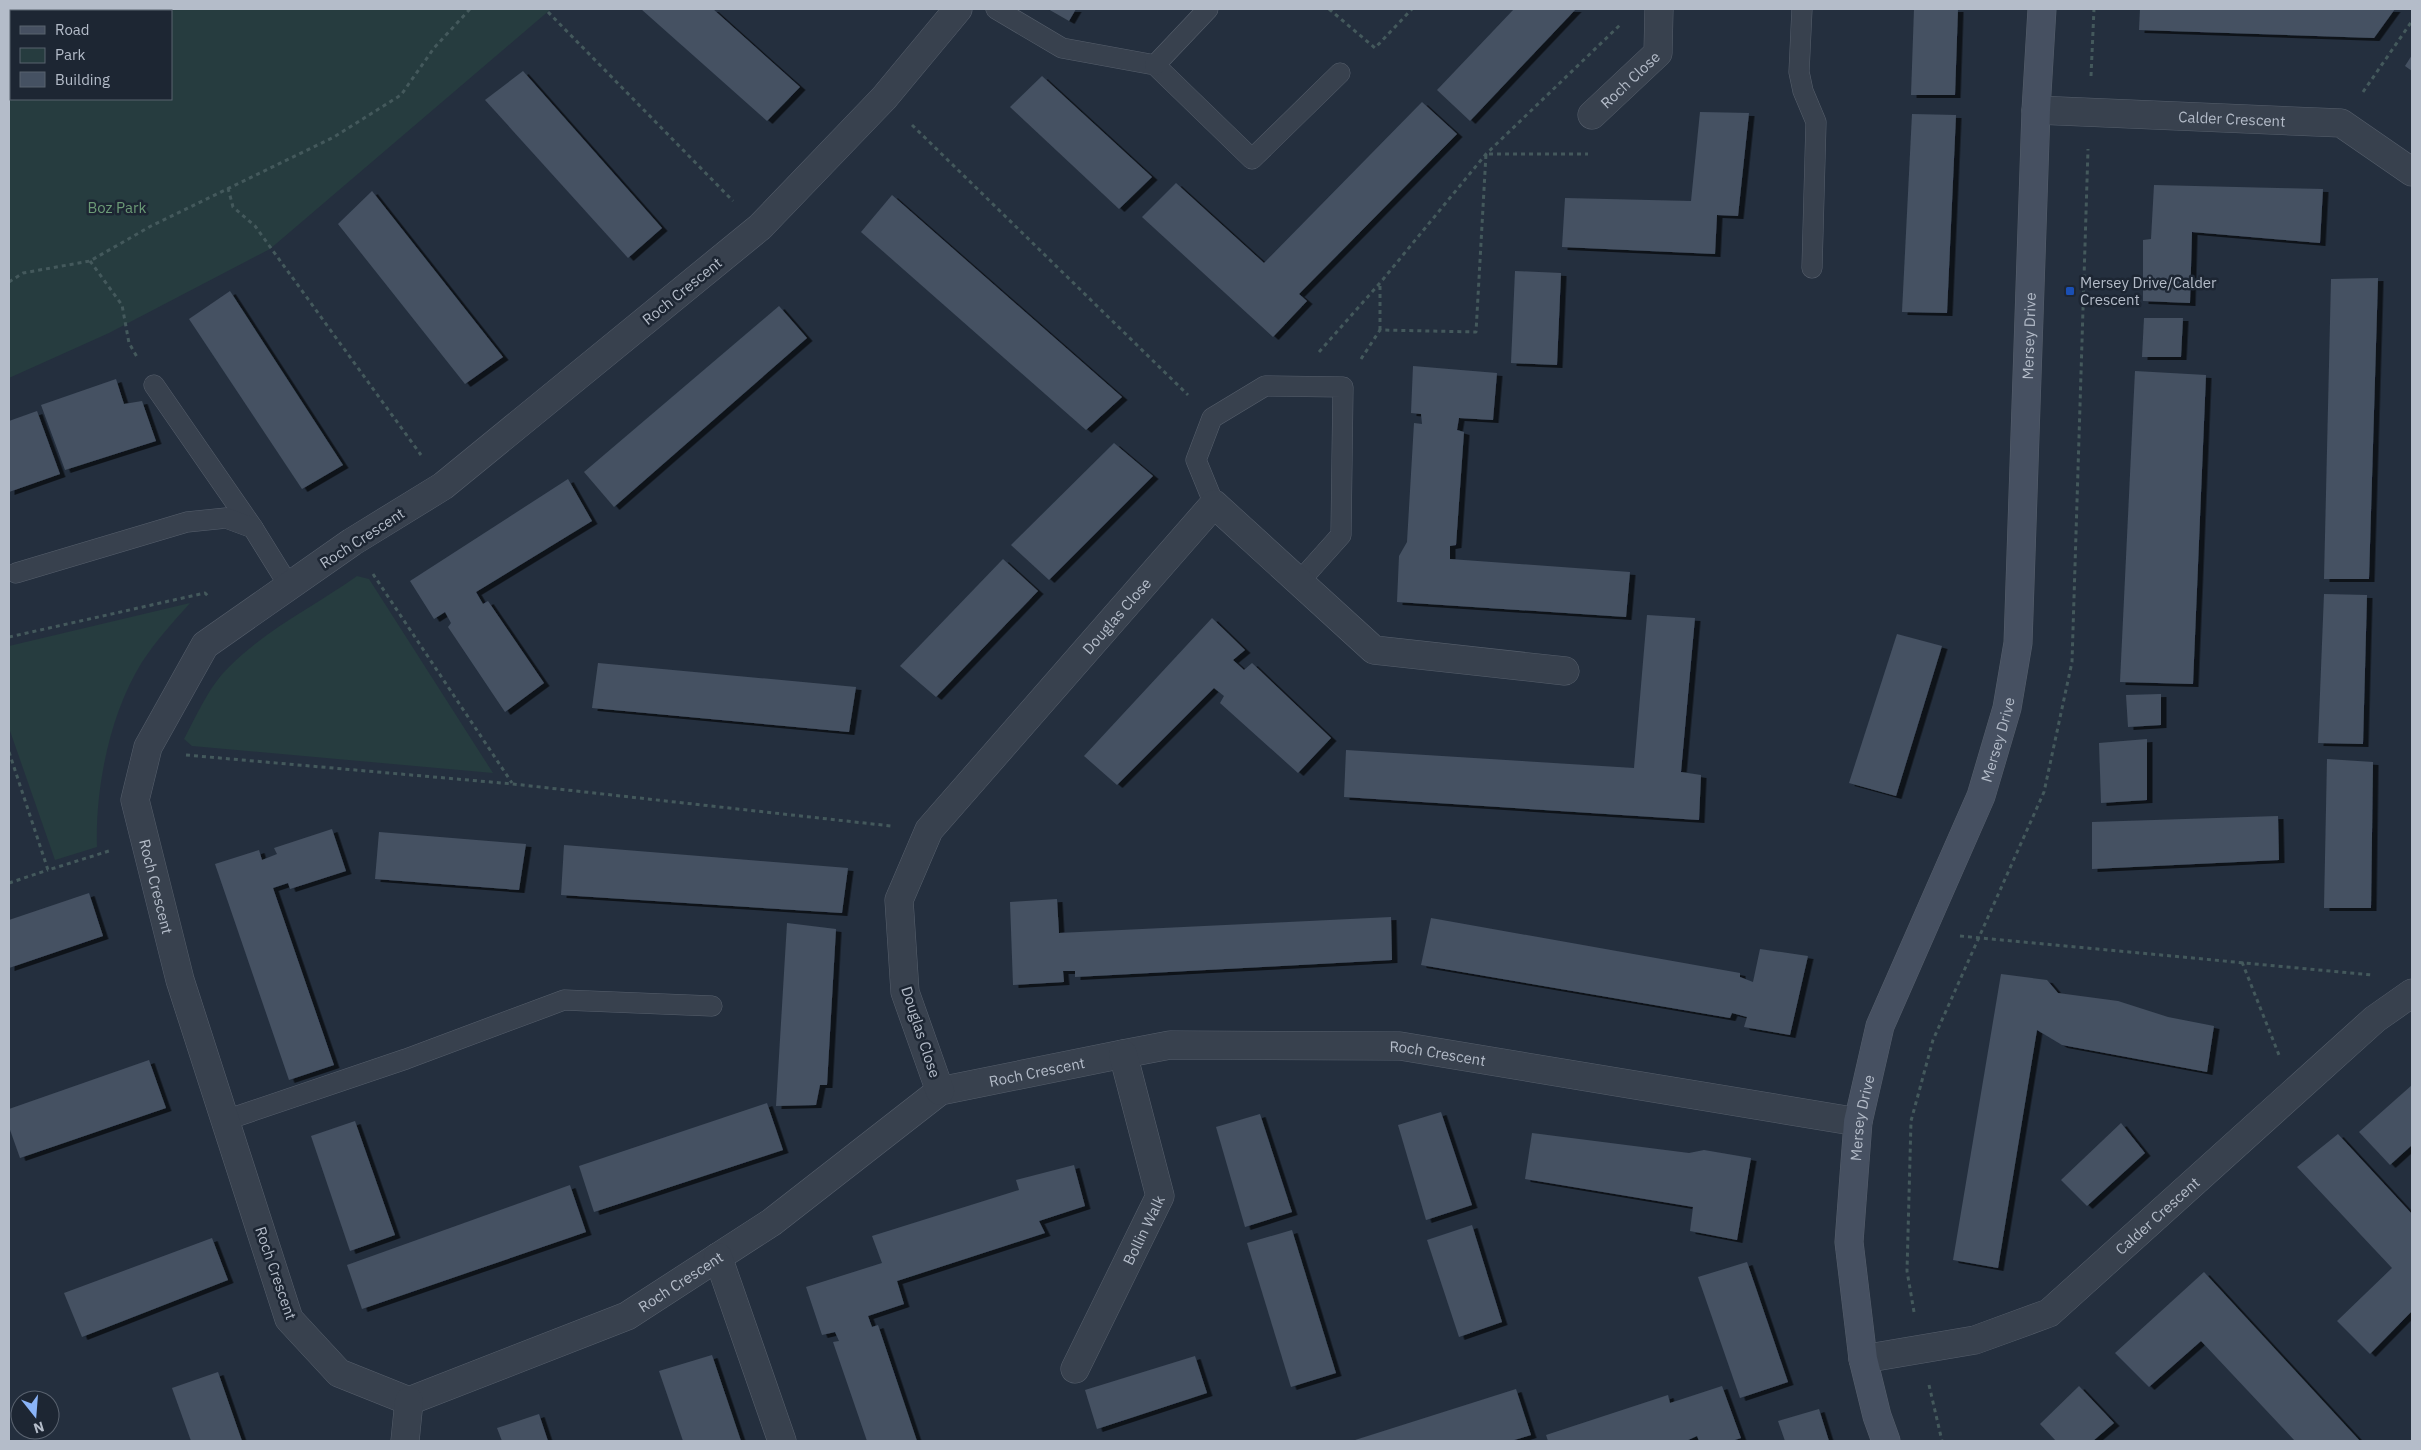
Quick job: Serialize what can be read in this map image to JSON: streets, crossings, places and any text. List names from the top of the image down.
{
  "streets": {
    "street": [
      "Roch Close",
      "Calder Crescent",
      "Roch Crescent",
      "Mersey Drive",
      "Douglas Close",
      "Bollin Walk"
    ]
  },
  "crossings": [
    ["Calder Crescent", "Mersey Drive"],
    ["Roch Crescent", "Mersey Drive"],
    ["Roch Crescent", "Douglas Close"],
    ["Roch Crescent", "Bollin Walk"]
  ],
  "parks": ["Boz Park"],
  "places": {
    "transit": ["Mersey Drive/Calder Crescent"]
  },
  "legend": ["Road", "Park", "Building"],
  "north": "bottom"
}
